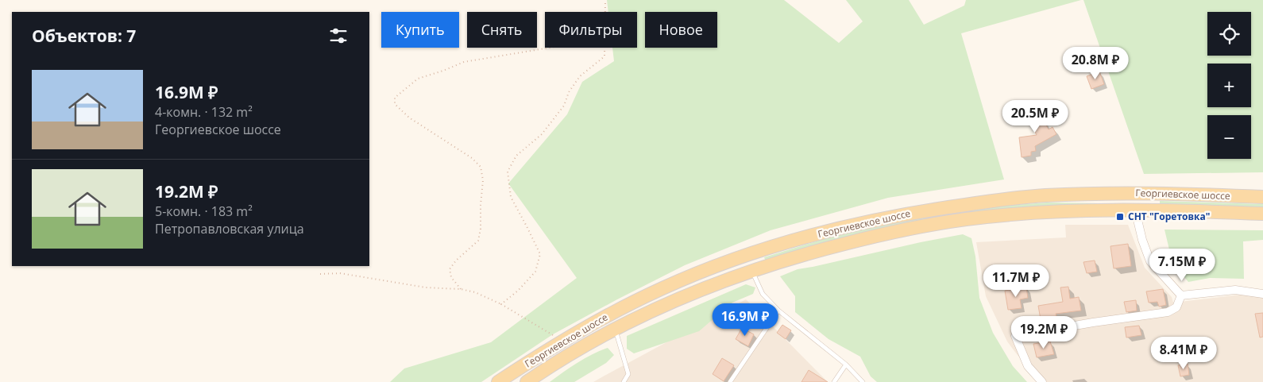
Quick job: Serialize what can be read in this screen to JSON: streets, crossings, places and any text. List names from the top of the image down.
{
  "streets": {
    "main road": ["Георгиевское шоссе"]
  },
  "places": {
    "transit": ["СНТ \"Горетовка\""]
  },
  "page": {
    "map_buttons": ["+", "−"],
    "chip": [
      "Купить",
      "Снять",
      "Фильтры",
      "Новое"
    ],
    "heading": "Объектов: 7",
    "price": [
      "20.8M ₽",
      "20.5M ₽",
      "7.15M ₽",
      "11.7M ₽",
      "16.9M ₽",
      "19.2M ₽",
      "8.41M ₽"
    ],
    "list": [
      {
        "name": "16.9M ₽",
        "note": "4-комн. · 132 m² · Георгиевское шоссе"
      },
      {
        "name": "19.2M ₽",
        "note": "5-комн. · 183 m² · Петропавловская улица"
      }
    ]
  }
}
